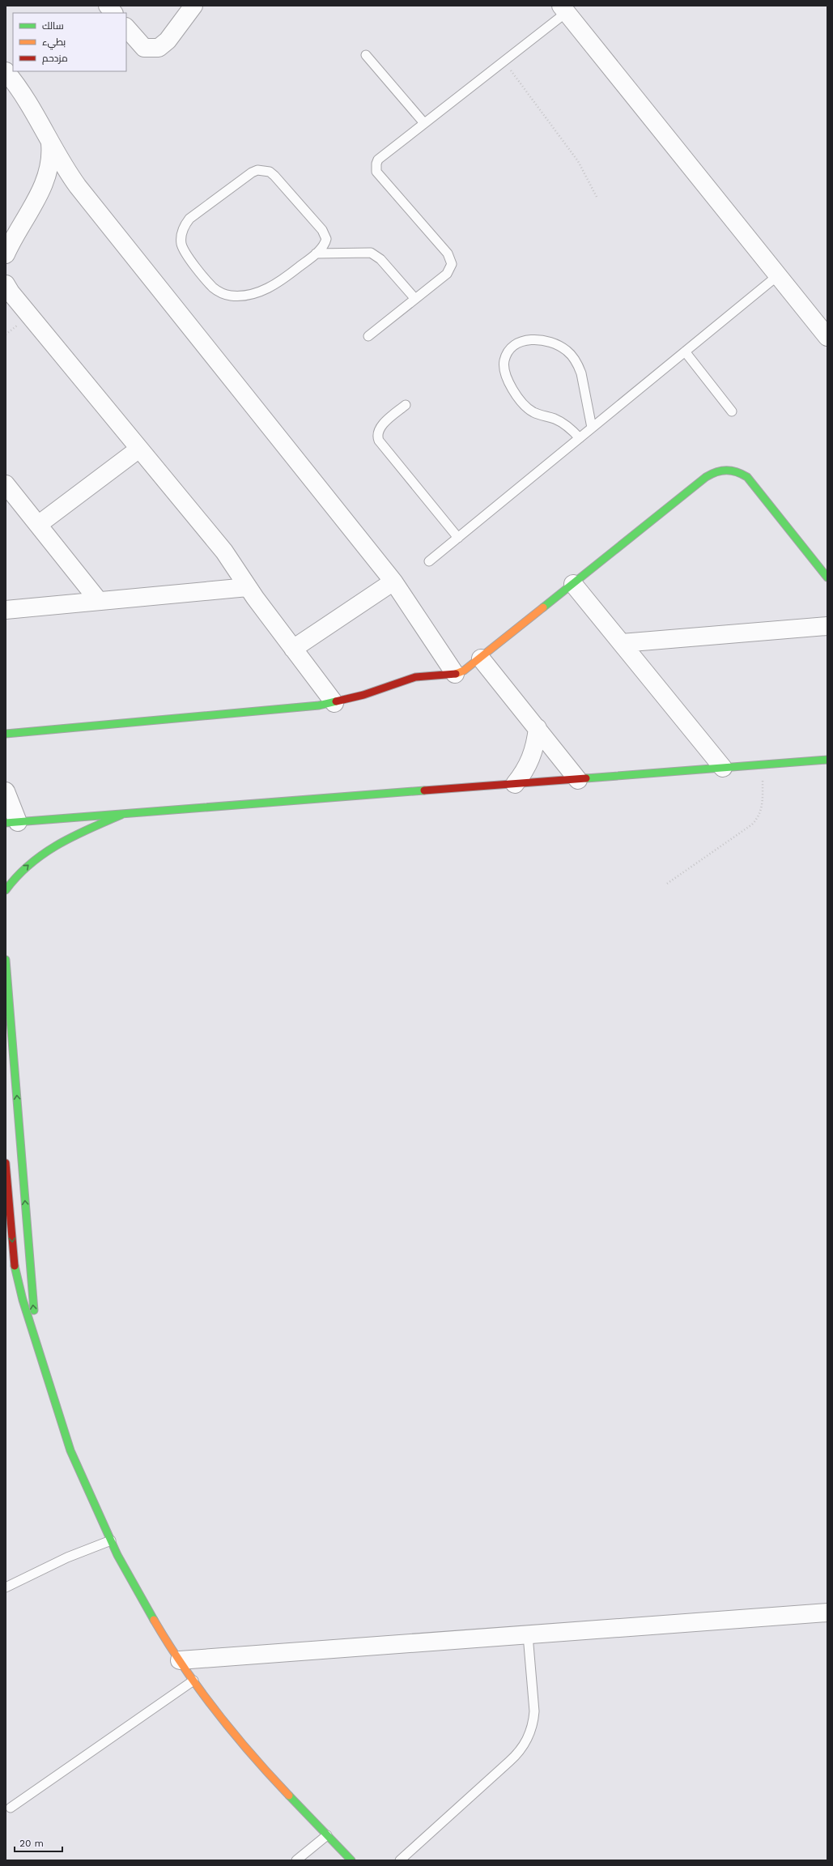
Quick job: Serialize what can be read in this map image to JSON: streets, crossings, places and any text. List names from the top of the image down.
{
  "legend": ["سالك", "بطيء", "مزدحم"],
  "scale_bar": "20 m"
}
